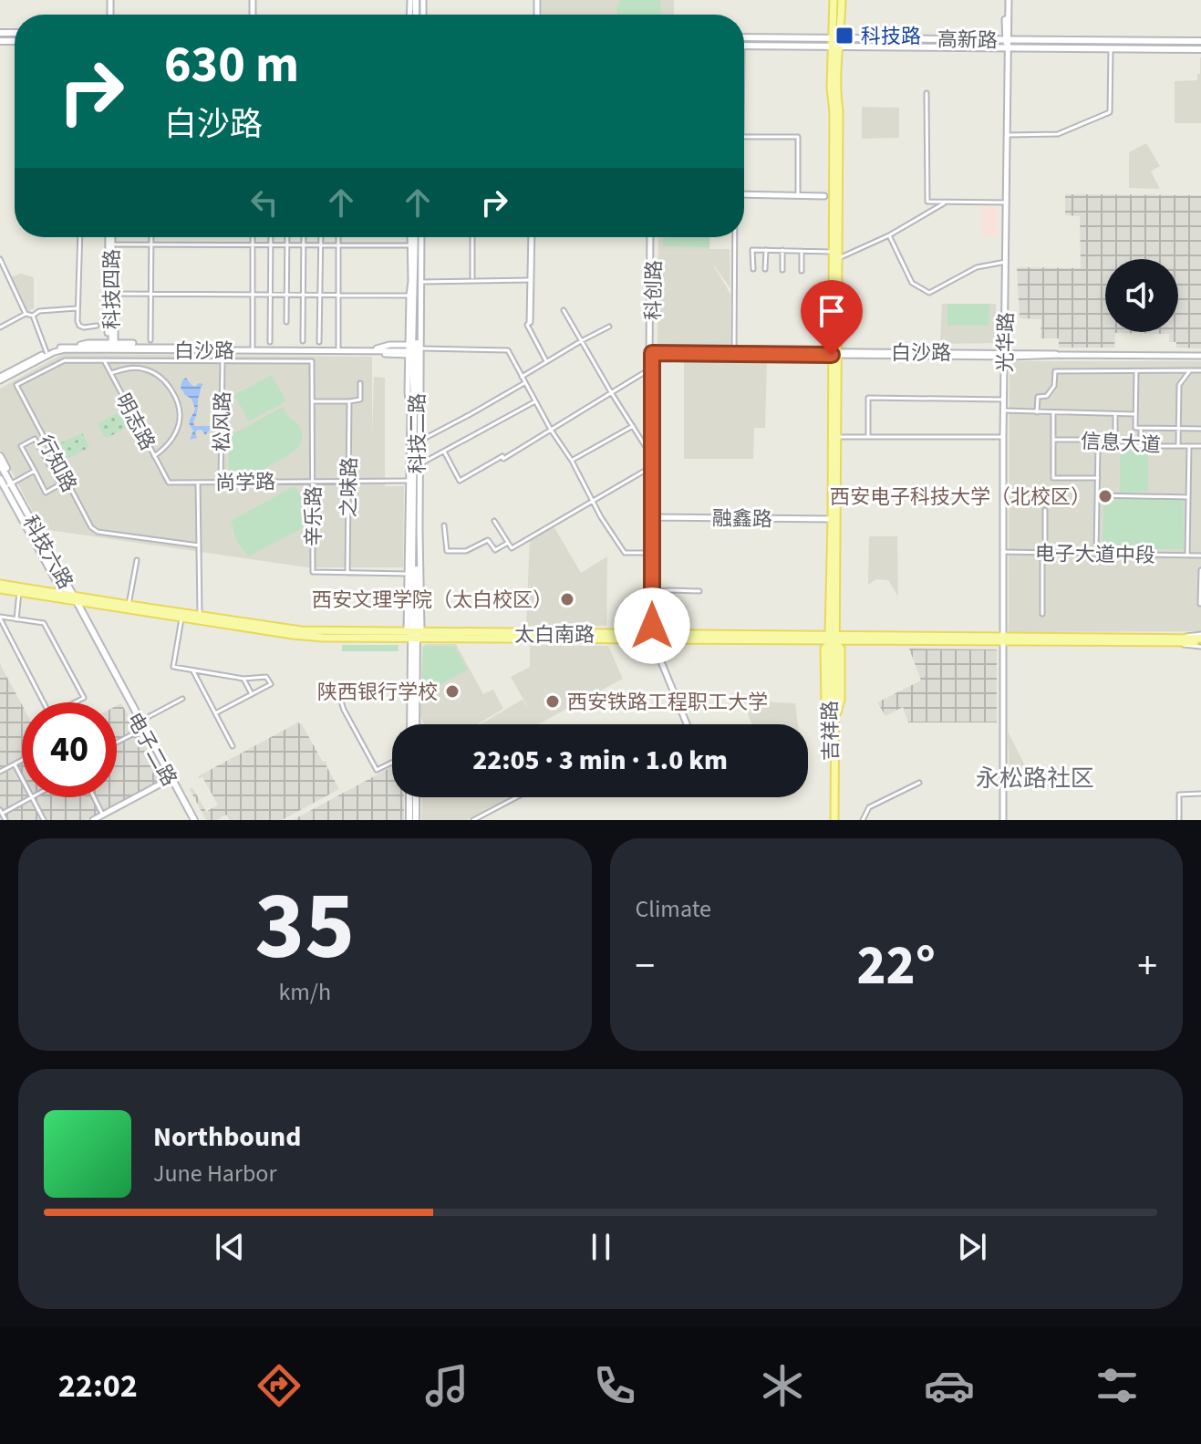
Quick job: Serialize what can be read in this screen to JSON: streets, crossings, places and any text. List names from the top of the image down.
{
  "streets": {
    "main road": [
      "高新路",
      "科技二路",
      "科技六路",
      "太白南路",
      "吉祥路",
      "电子二路"
    ],
    "street": [
      "科技四路",
      "科创路",
      "光华路",
      "白沙路",
      "明志路",
      "松风路",
      "信息大道",
      "行知路",
      "尚学路",
      "之味路",
      "辛乐路",
      "融鑫路",
      "电子大道中段"
    ]
  },
  "crossings": [
    ["高新路", "光华路"],
    ["科技四路", "白沙路"],
    ["科创路", "白沙路"],
    ["科创路", "融鑫路"],
    ["科创路", "太白南路"],
    ["光华路", "白沙路"],
    ["光华路", "电子大道中段"],
    ["光华路", "太白南路"],
    ["白沙路", "科技二路"],
    ["明志路", "行知路"],
    ["明志路", "尚学路"],
    ["松风路", "尚学路"],
    ["科技二路", "辛乐路"],
    ["科技二路", "太白南路"],
    ["尚学路", "之味路"],
    ["尚学路", "辛乐路"],
    ["之味路", "辛乐路"],
    ["科技六路", "太白南路"],
    ["科技六路", "电子二路"],
    ["太白南路", "吉祥路"],
    ["太白南路", "电子二路"]
  ],
  "districts": ["永松路社区"],
  "places": {
    "transit": ["科技路"],
    "other": [
      "西安电子科技大学（北校区）",
      "西安文理学院（太白校区）",
      "陕西银行学校",
      "西安铁路工程职工大学"
    ]
  },
  "page": {
    "turn": ["630 m", "白沙路"],
    "limit": "40",
    "trip": "22:05 · 3 min · 1.0 km",
    "tile": [
      ["35", "km/h"],
      "Climate"
    ],
    "heat": ["−", "22°", "+"],
    "song": ["Northbound", "June Harbor"],
    "tabs": "22:02"
  }
}
